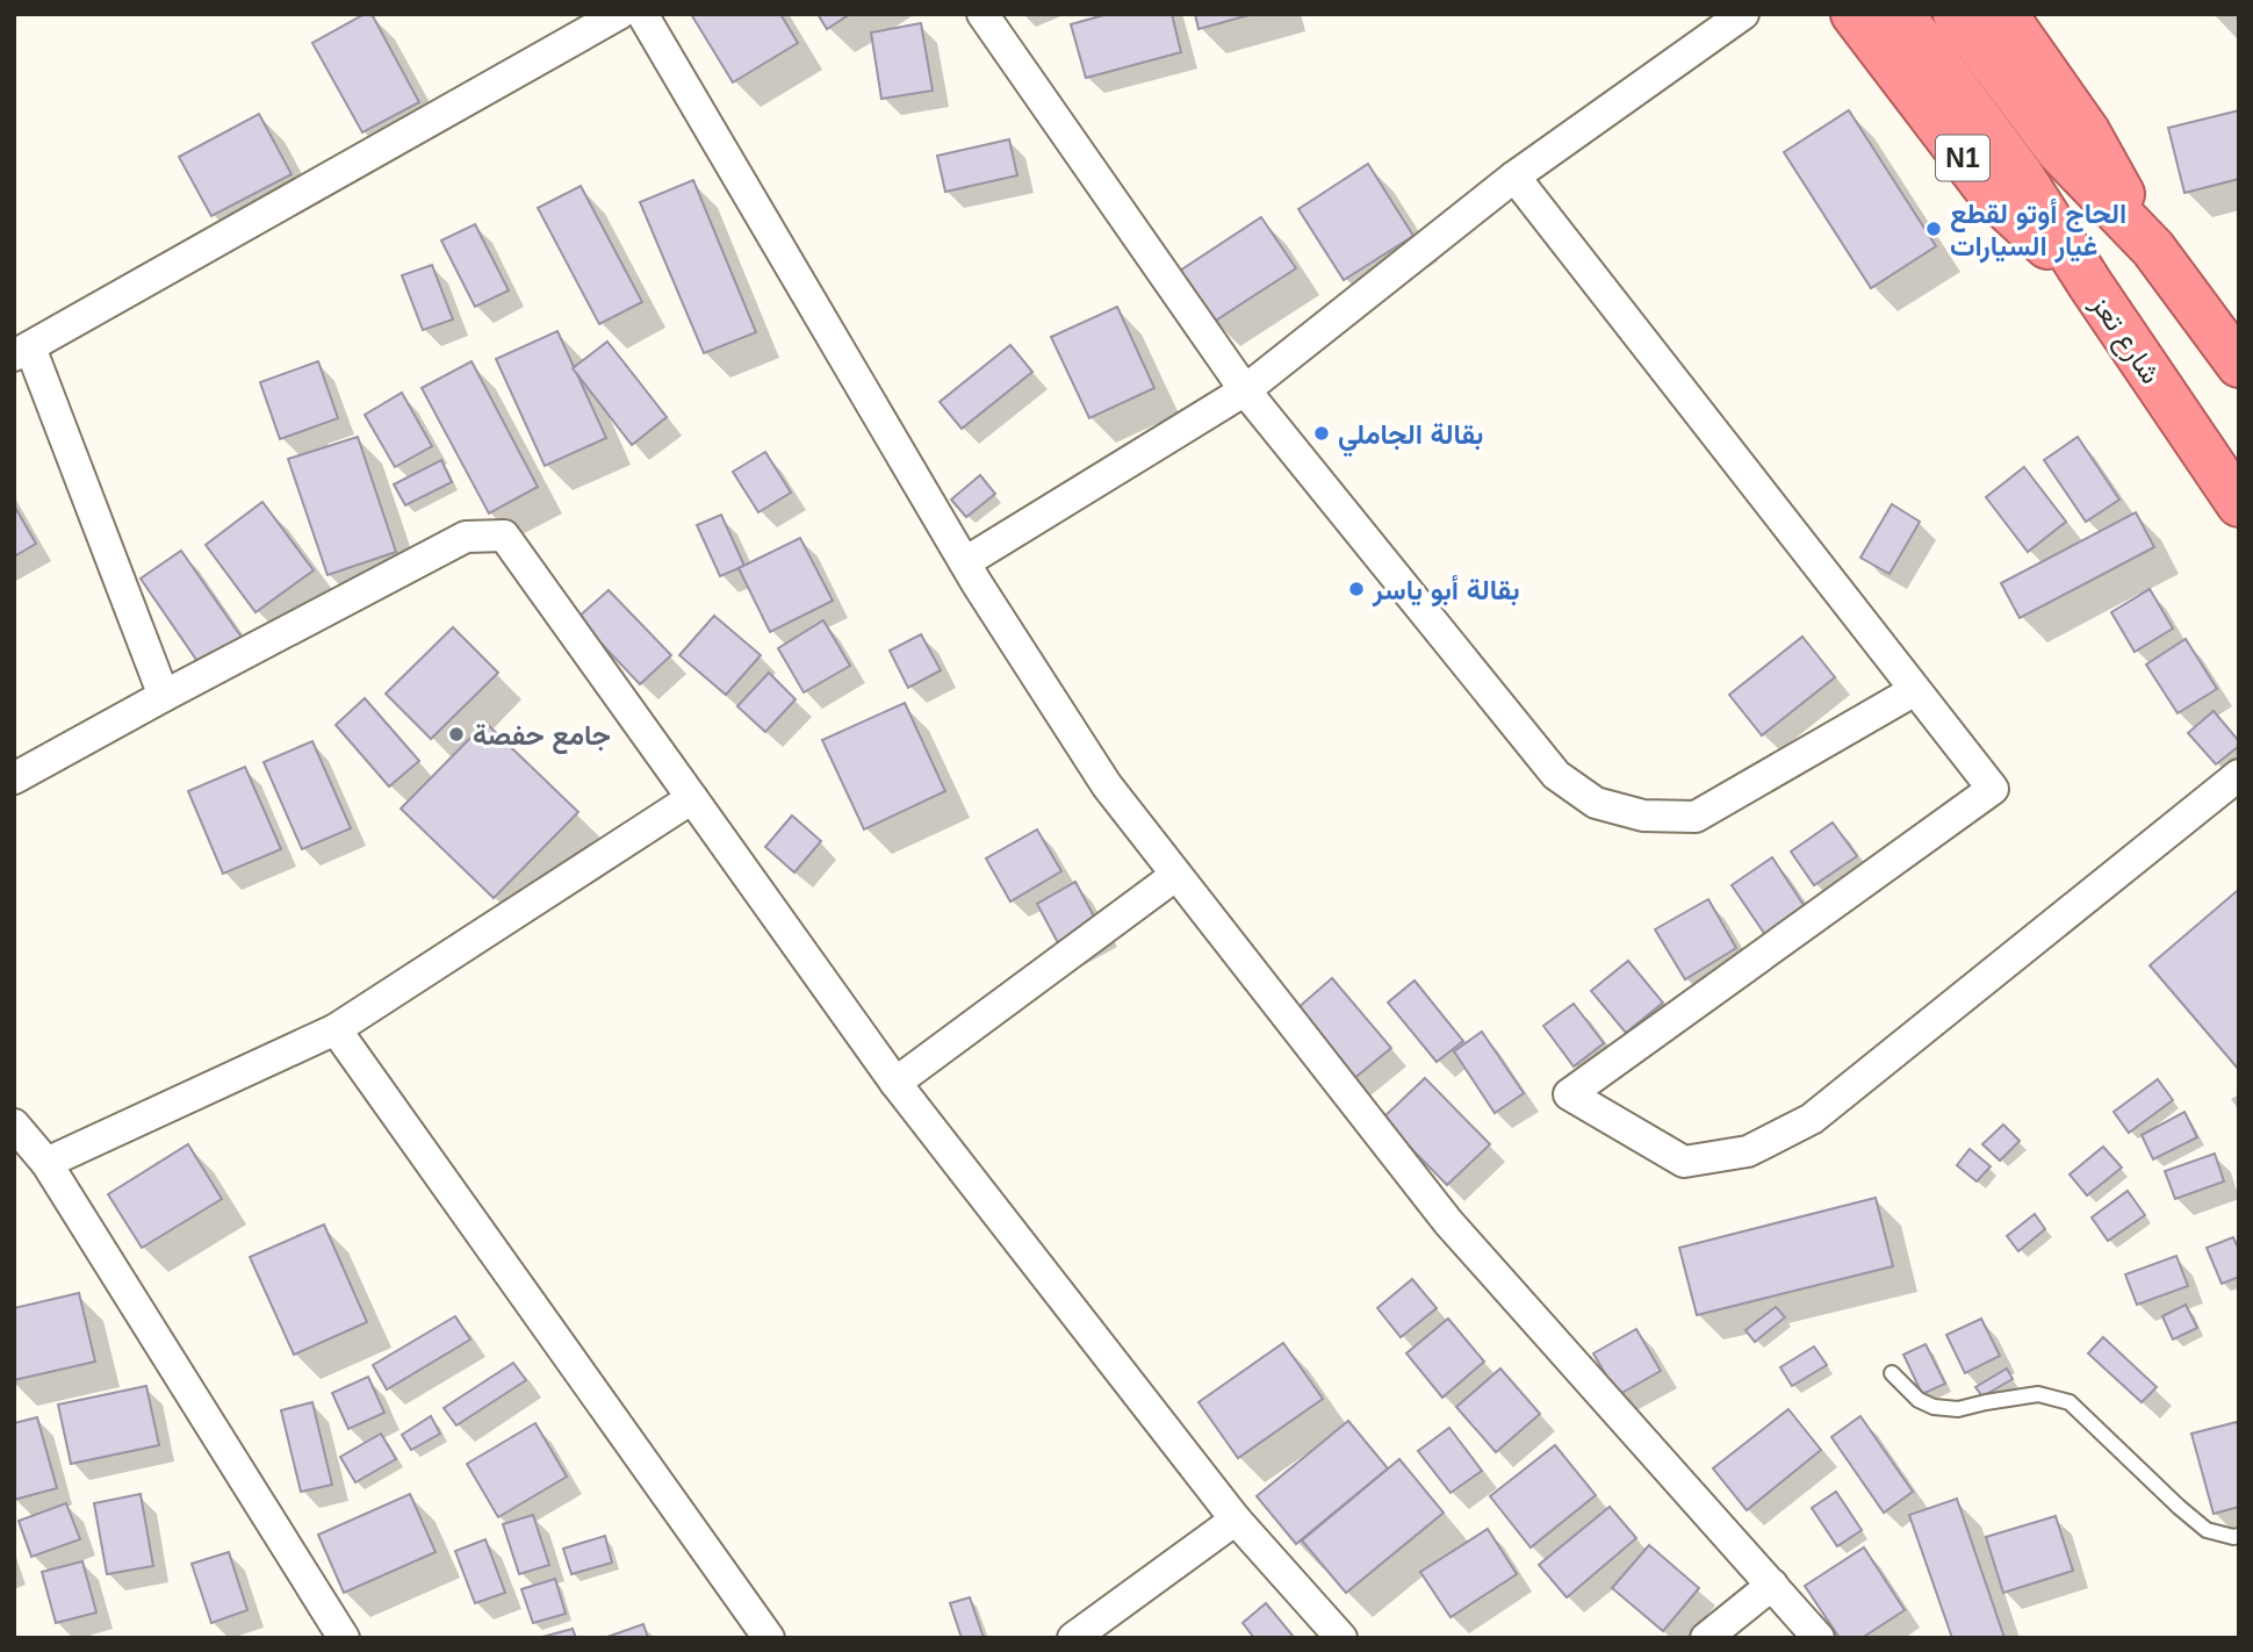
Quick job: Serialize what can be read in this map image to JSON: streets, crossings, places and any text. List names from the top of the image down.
{
  "streets": {
    "highway": ["N1", "شارع تعز"]
  },
  "crossings": [
    ["N1", "شارع تعز"]
  ],
  "places": [
    "الحاج أوتو لقطع غيار السيارات",
    "بقالة الجاملي",
    "بقالة أبو ياسر",
    "جامع حفصة"
  ]
}
